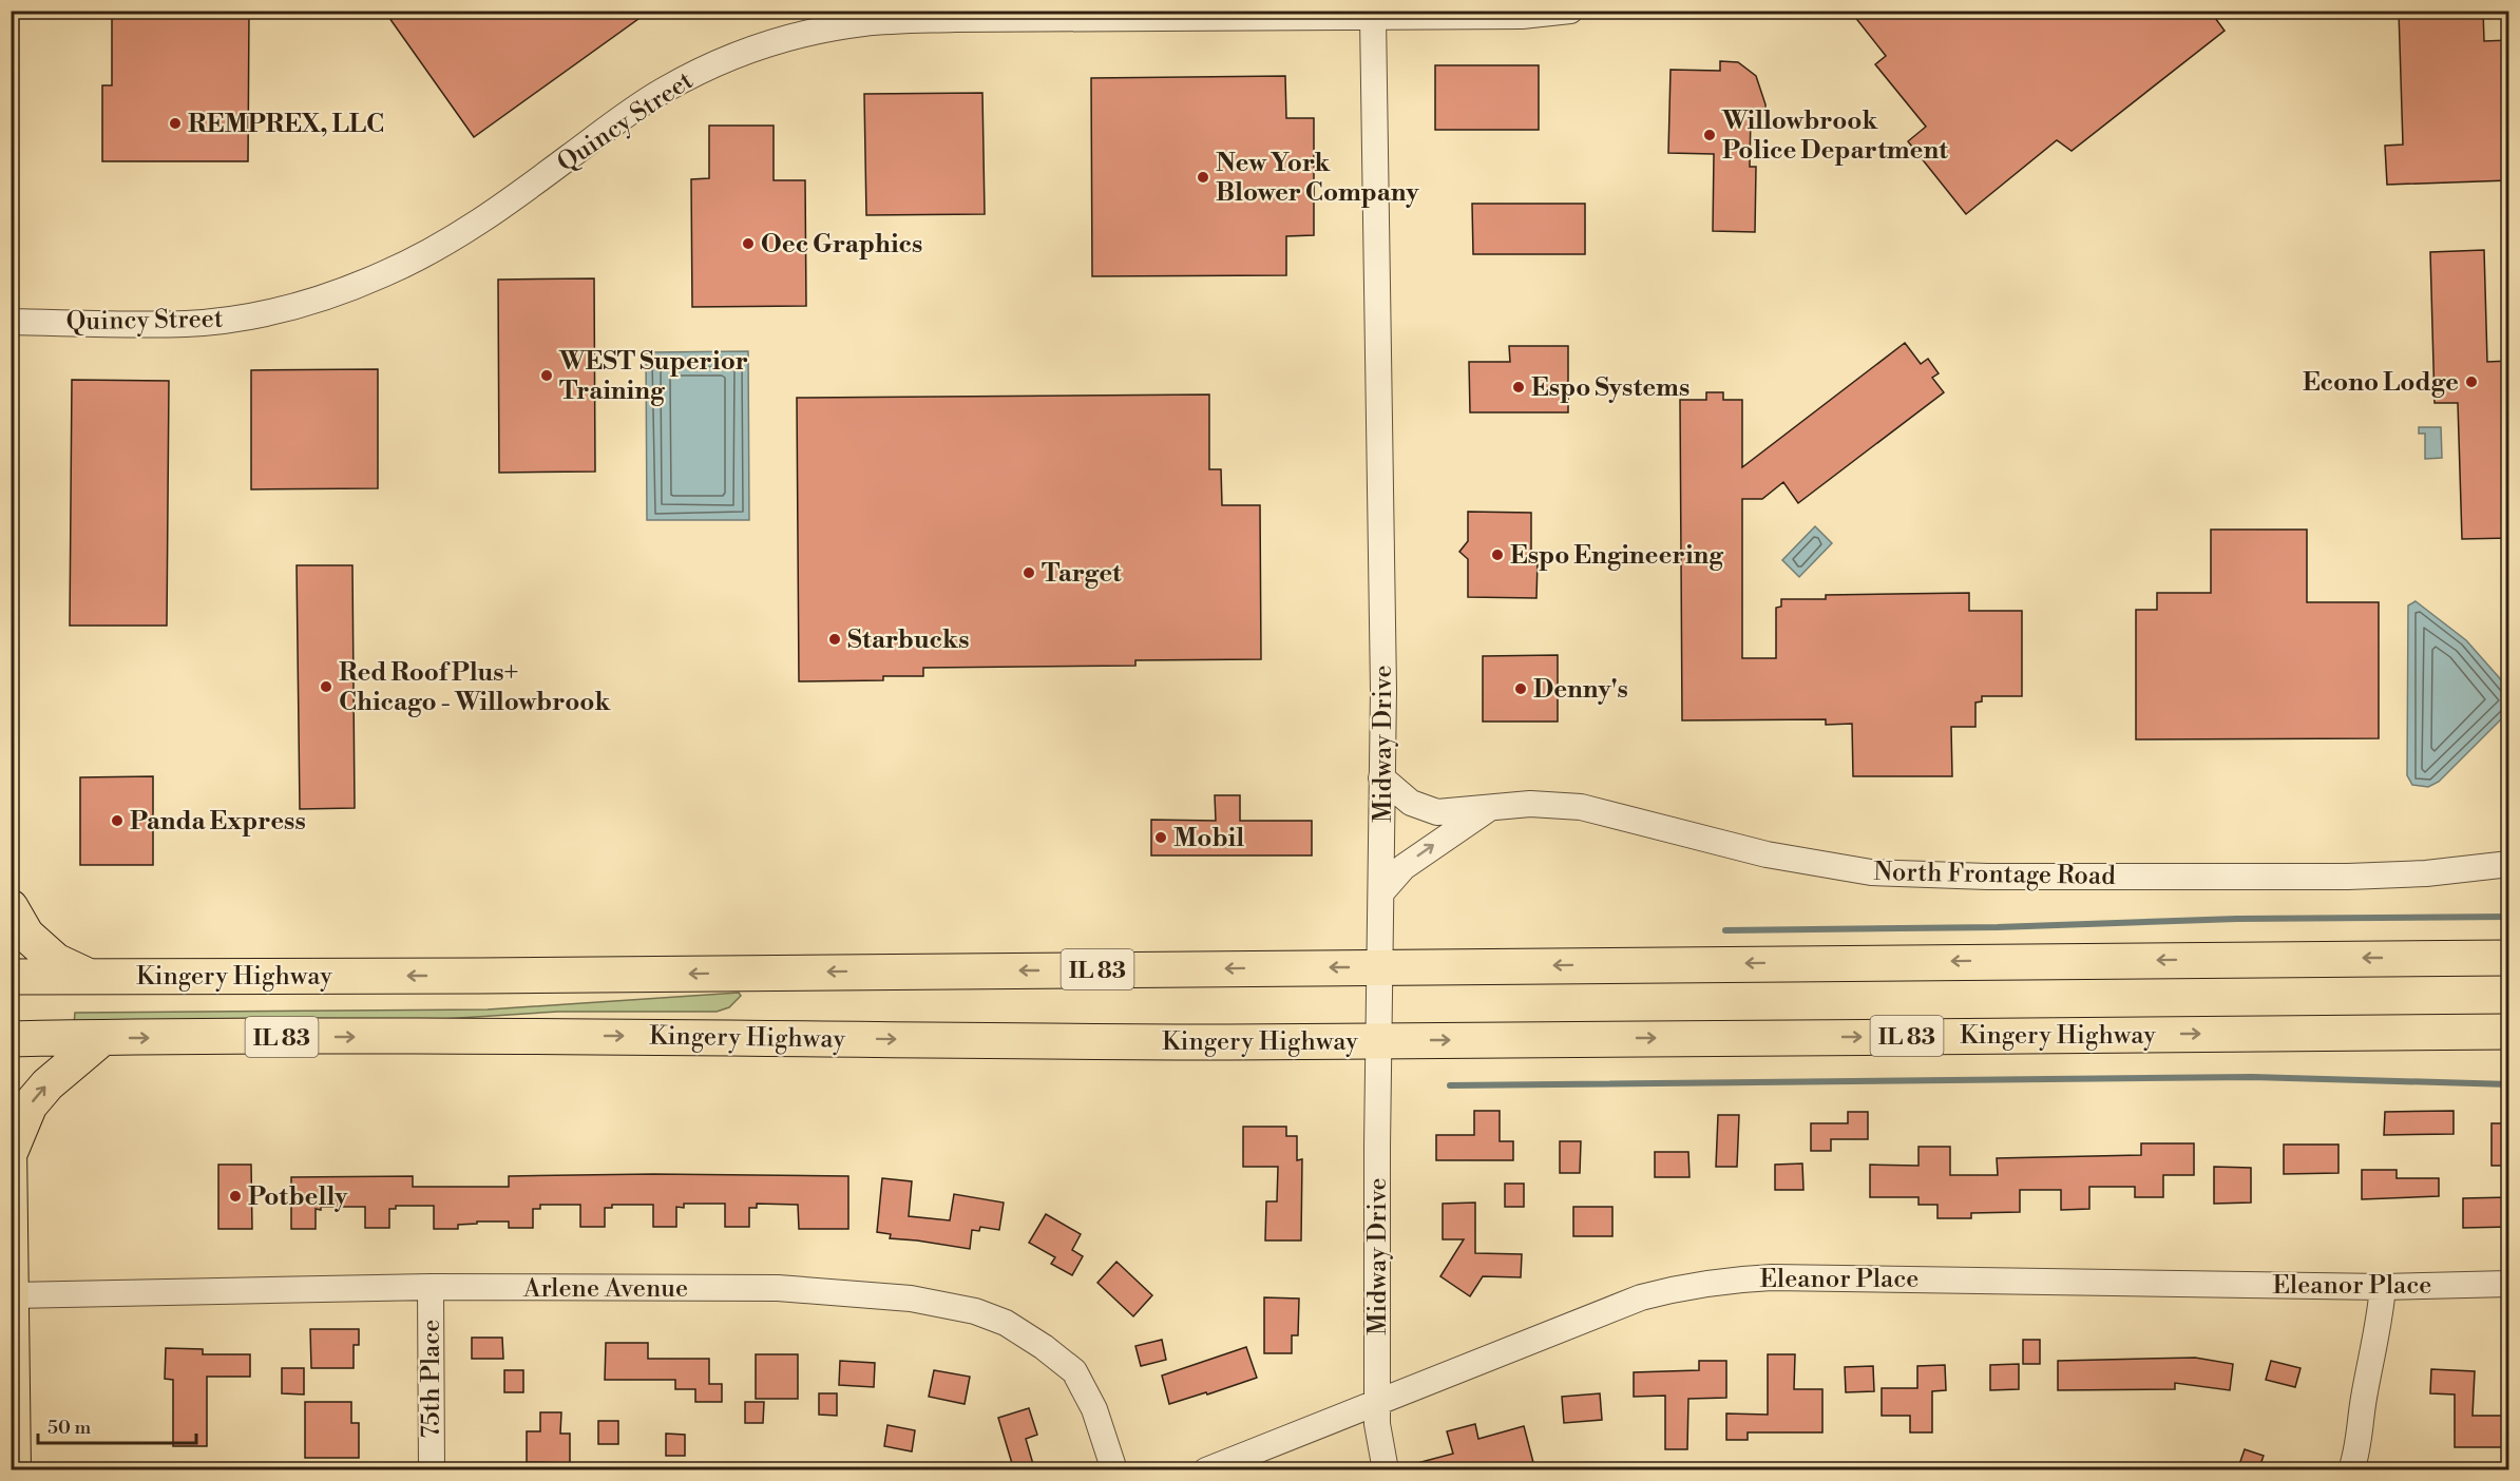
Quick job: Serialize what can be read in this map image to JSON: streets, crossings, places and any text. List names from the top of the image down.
{
  "streets": {
    "highway": ["IL 83", "Kingery Highway"],
    "street": [
      "Quincy Street",
      "Midway Drive",
      "North Frontage Road",
      "Eleanor Place",
      "Arlene Avenue",
      "75th Place"
    ]
  },
  "crossings": [
    ["Quincy Street", "Midway Drive"],
    ["Midway Drive", "North Frontage Road"],
    ["Midway Drive", "Kingery Highway"],
    ["Midway Drive", "Eleanor Place"],
    ["Arlene Avenue", "75th Place"]
  ],
  "places": [
    "REMPREX, LLC",
    "Willowbrook Police Department",
    "New York Blower Company",
    "Oec Graphics",
    "WEST Superior Training",
    "Econo Lodge",
    "Espo Systems",
    "Espo Engineering",
    "Target",
    "Starbucks",
    "Red Roof Plus+ Chicago - Willowbrook",
    "Denny's",
    "Panda Express",
    "Mobil",
    "Potbelly"
  ],
  "scale_bar": "50 m"
}
